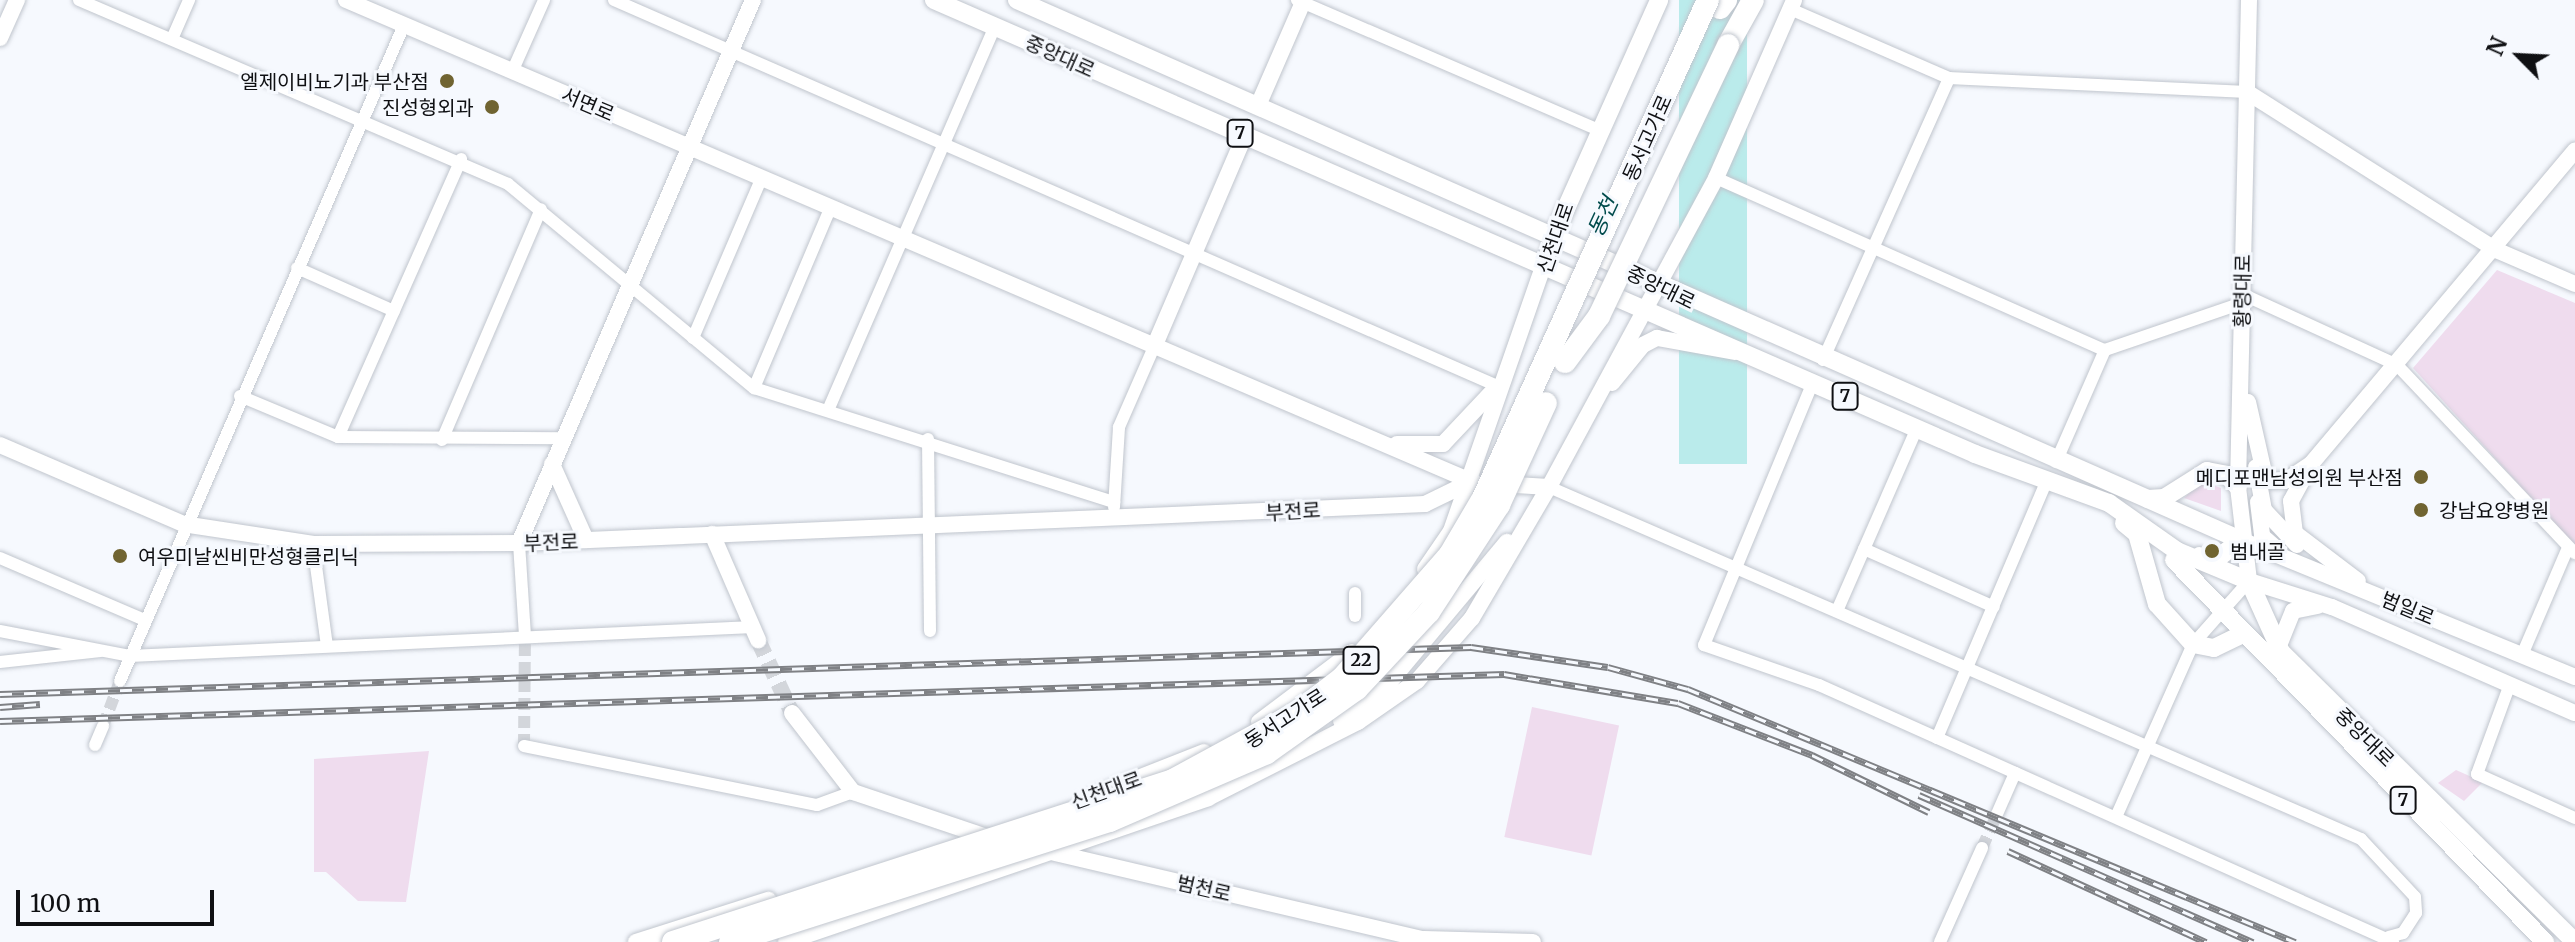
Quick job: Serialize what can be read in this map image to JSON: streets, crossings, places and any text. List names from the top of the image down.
{
  "streets": {
    "highway": ["동서고가로", "22"],
    "main road": [
      "중앙대로",
      "서면로",
      "7",
      "신천대로",
      "황령대로",
      "부전로",
      "범일로",
      "범천로"
    ]
  },
  "crossings": [
    ["중앙대로", "신천대로"],
    ["중앙대로", "황령대로"],
    ["중앙대로", "범일로"],
    ["서면로", "신천대로"],
    ["서면로", "부전로"],
    ["신천대로", "부전로"],
    ["신천대로", "범천로"],
    ["황령대로", "범일로"]
  ],
  "water": ["동천"],
  "places": [
    "엘제이비뇨기과 부산점",
    "진성형외과",
    "메디포맨남성의원 부산점",
    "강남요양병원",
    "범내골",
    "여우미날씬비만성형클리닉"
  ],
  "scale_bar": "100 m",
  "north": "top left"
}
